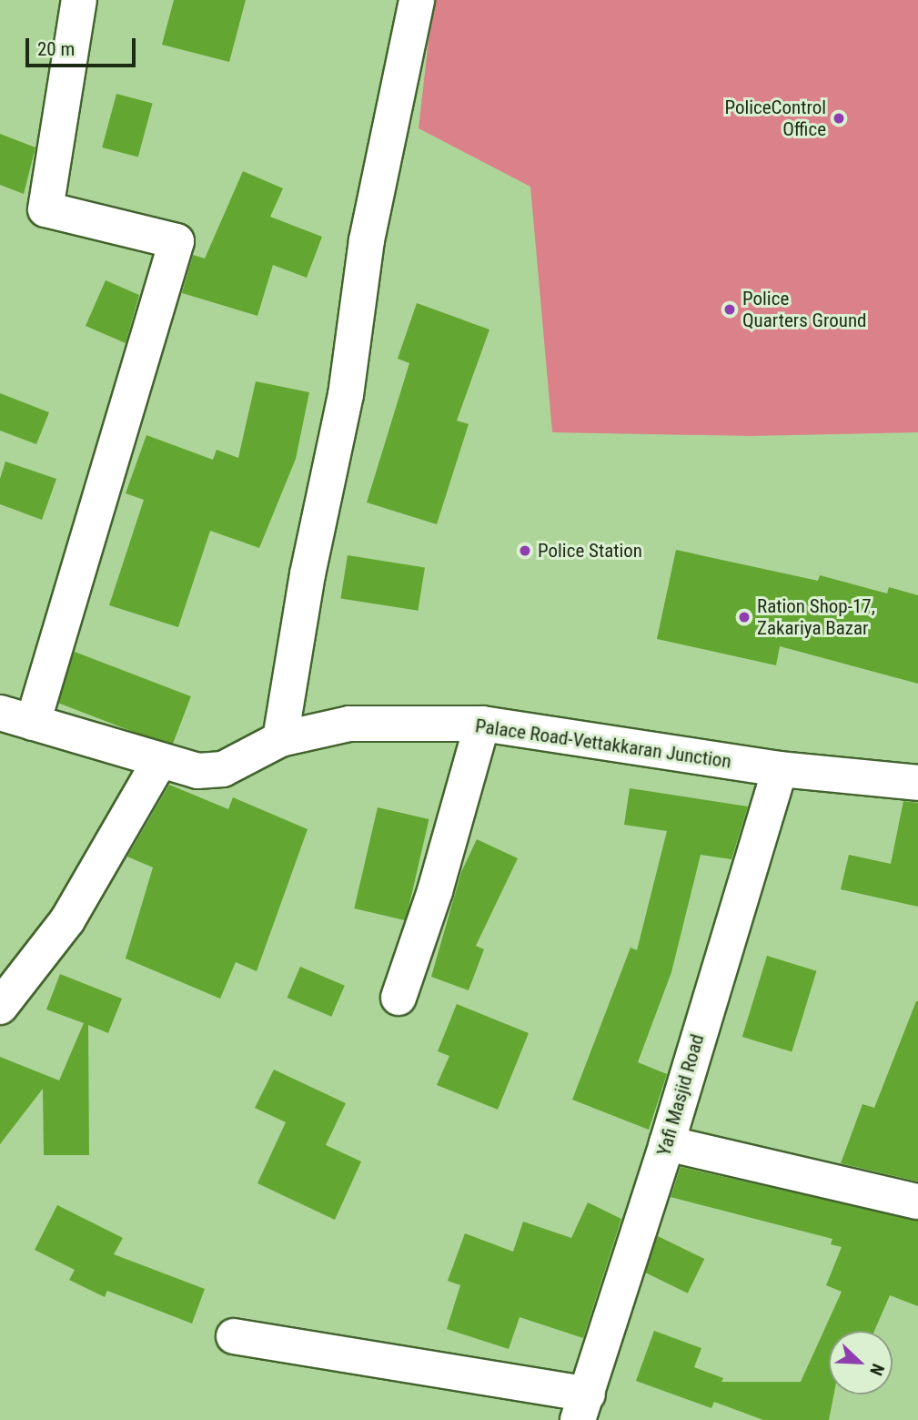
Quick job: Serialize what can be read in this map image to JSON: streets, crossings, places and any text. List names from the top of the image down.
{
  "streets": {
    "street": ["Palace Road-Vettakkaran Junction", "Yafi Masjid Road"]
  },
  "crossings": [
    ["Palace Road-Vettakkaran Junction", "Yafi Masjid Road"]
  ],
  "places": [
    "PoliceControl Office",
    "Police Quarters Ground",
    "Police Station",
    "Ration Shop-17, Zakariya Bazar"
  ],
  "scale_bar": "20 m",
  "north": "bottom right"
}
